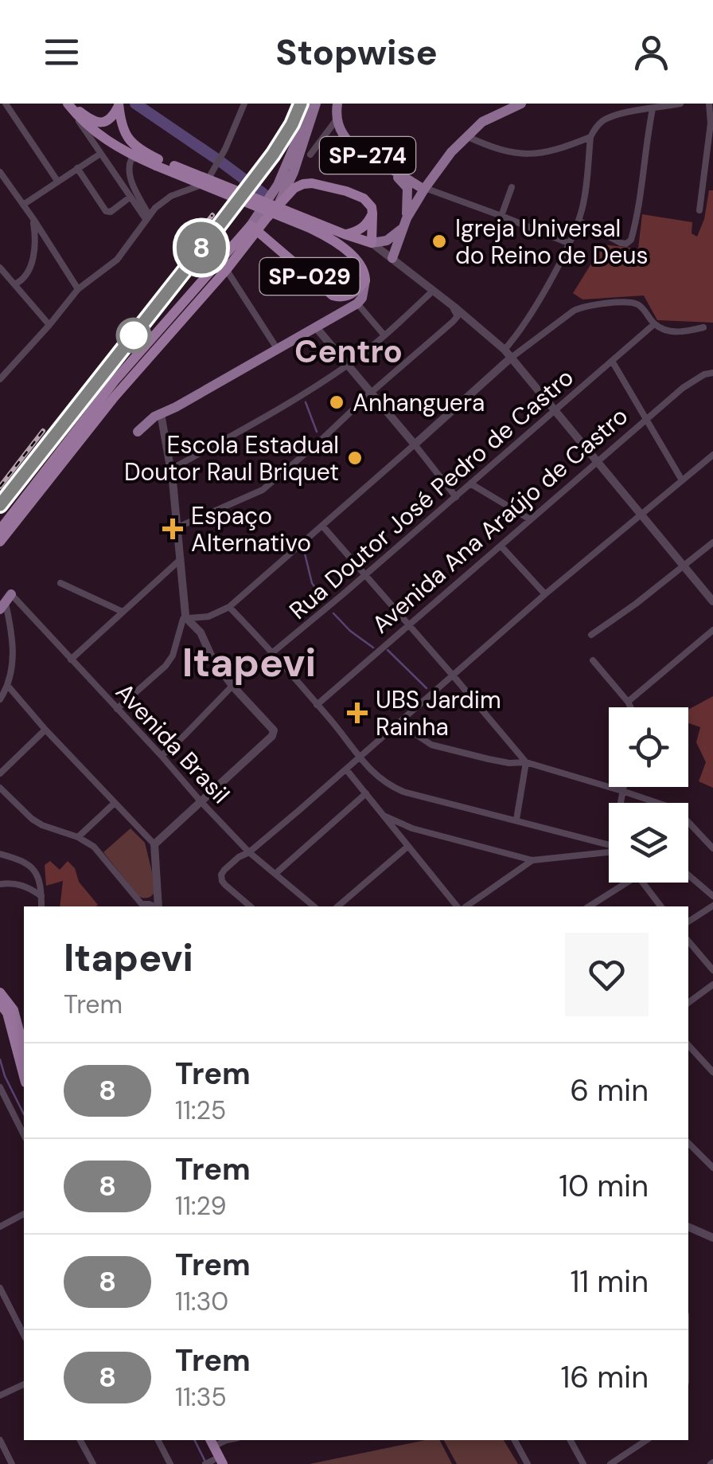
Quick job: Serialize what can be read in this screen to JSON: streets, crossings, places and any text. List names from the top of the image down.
{
  "streets": {
    "highway": ["SP-029"],
    "main road": ["SP-274"],
    "street": ["Rua Doutor José Pedro de Castro", "Avenida Ana Araújo de Castro", "Avenida Brasil"]
  },
  "crossings": [
    ["SP-274", "SP-029"],
    ["Rua Doutor José Pedro de Castro", "Avenida Brasil"]
  ],
  "districts": ["Centro", "Itapevi"],
  "places": {
    "other": ["Igreja Universal do Reino de Deus", "Anhanguera", "Escola Estadual Doutor Raul Briquet"],
    "health": ["Espaço Alternativo", "UBS Jardim Rainha"]
  },
  "page": {
    "header": "Stopwise",
    "on_map": "8",
    "heading": ["Itapevi", "Trem"],
    "list": [
      {
        "mark": "8",
        "name": "Trem",
        "note": "11:25",
        "value": "6 min"
      },
      {
        "mark": "8",
        "name": "Trem",
        "note": "11:29",
        "value": "10 min"
      },
      {
        "mark": "8",
        "name": "Trem",
        "note": "11:30",
        "value": "11 min"
      },
      {
        "mark": "8",
        "name": "Trem",
        "note": "11:35",
        "value": "16 min"
      }
    ]
  }
}
